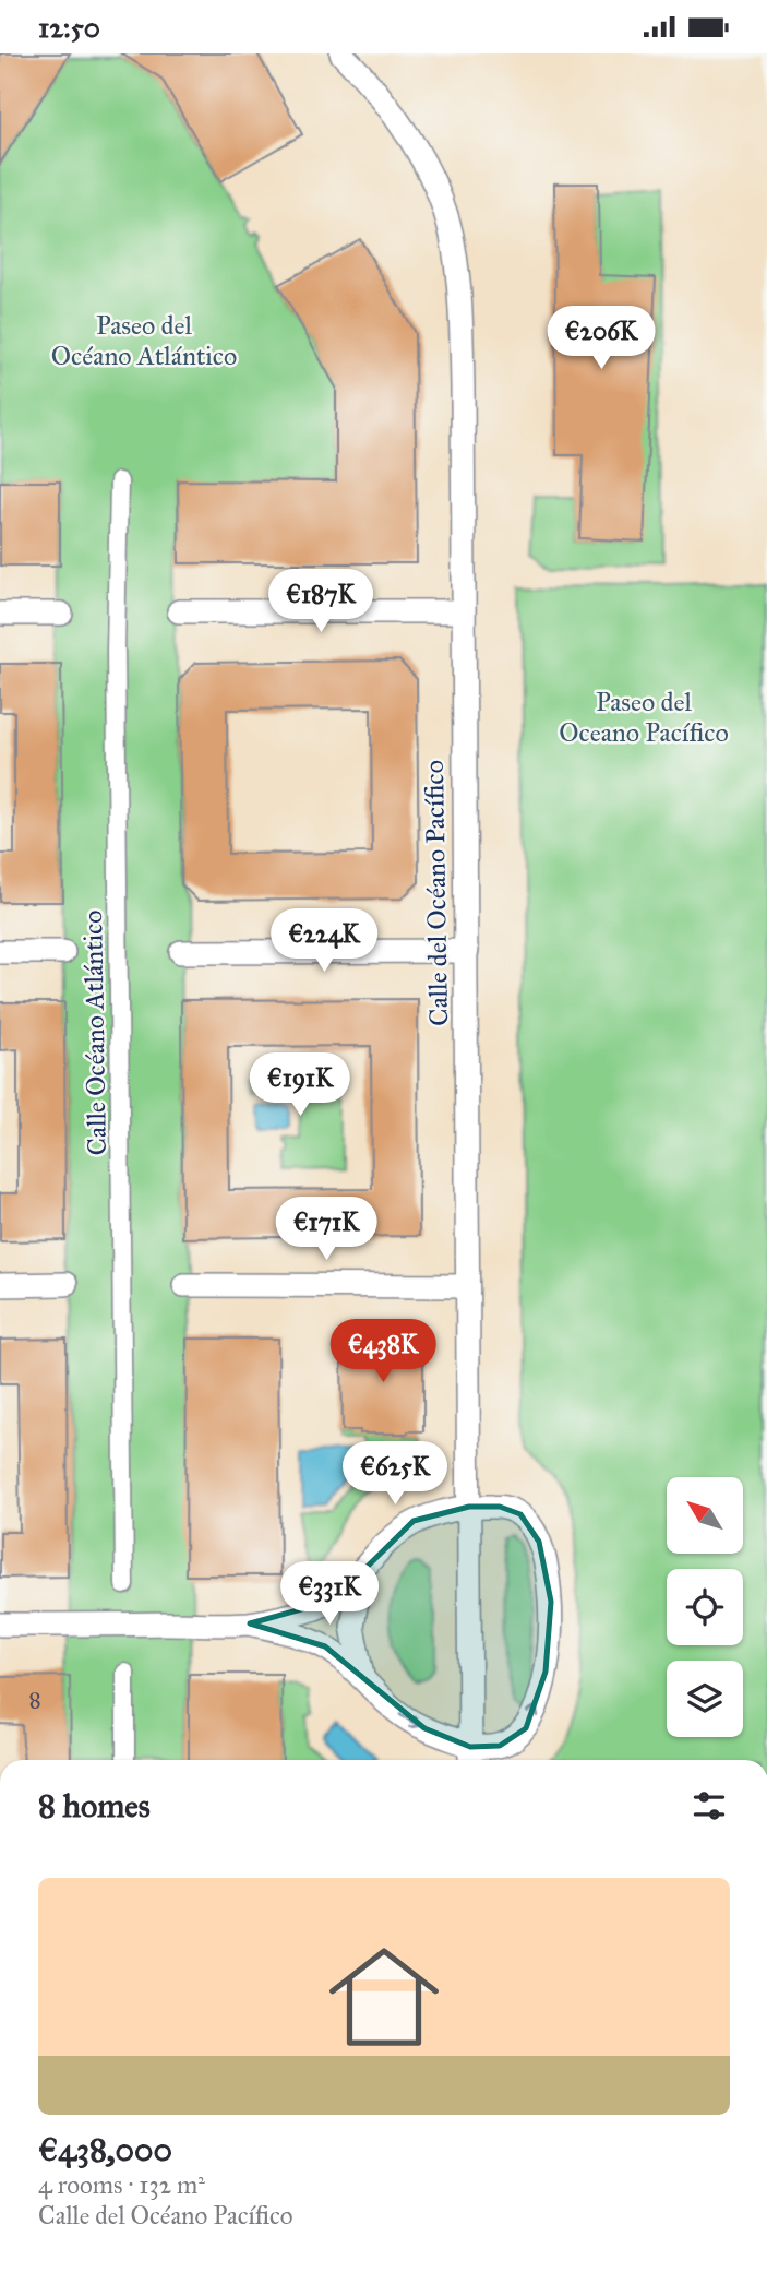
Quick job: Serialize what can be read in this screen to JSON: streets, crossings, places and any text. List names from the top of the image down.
{
  "streets": {
    "street": ["Calle del Océano Pacífico", "Calle Océano Atlántico"]
  },
  "parks": ["Paseo del Océano Atlántico", "Paseo del Oceano Pacífico"],
  "house_numbers": ["8"],
  "north": "top left",
  "page": {
    "status": "12:50",
    "price": [
      "€206K",
      "€187K",
      "€224K",
      "€191K",
      "€171K",
      "€438K",
      "€625K",
      "€331K"
    ],
    "heading": "8 homes",
    "list": [
      {
        "name": "€438,000",
        "note": "4 rooms · 132 m² · Calle del Océano Pacífico"
      }
    ]
  }
}
